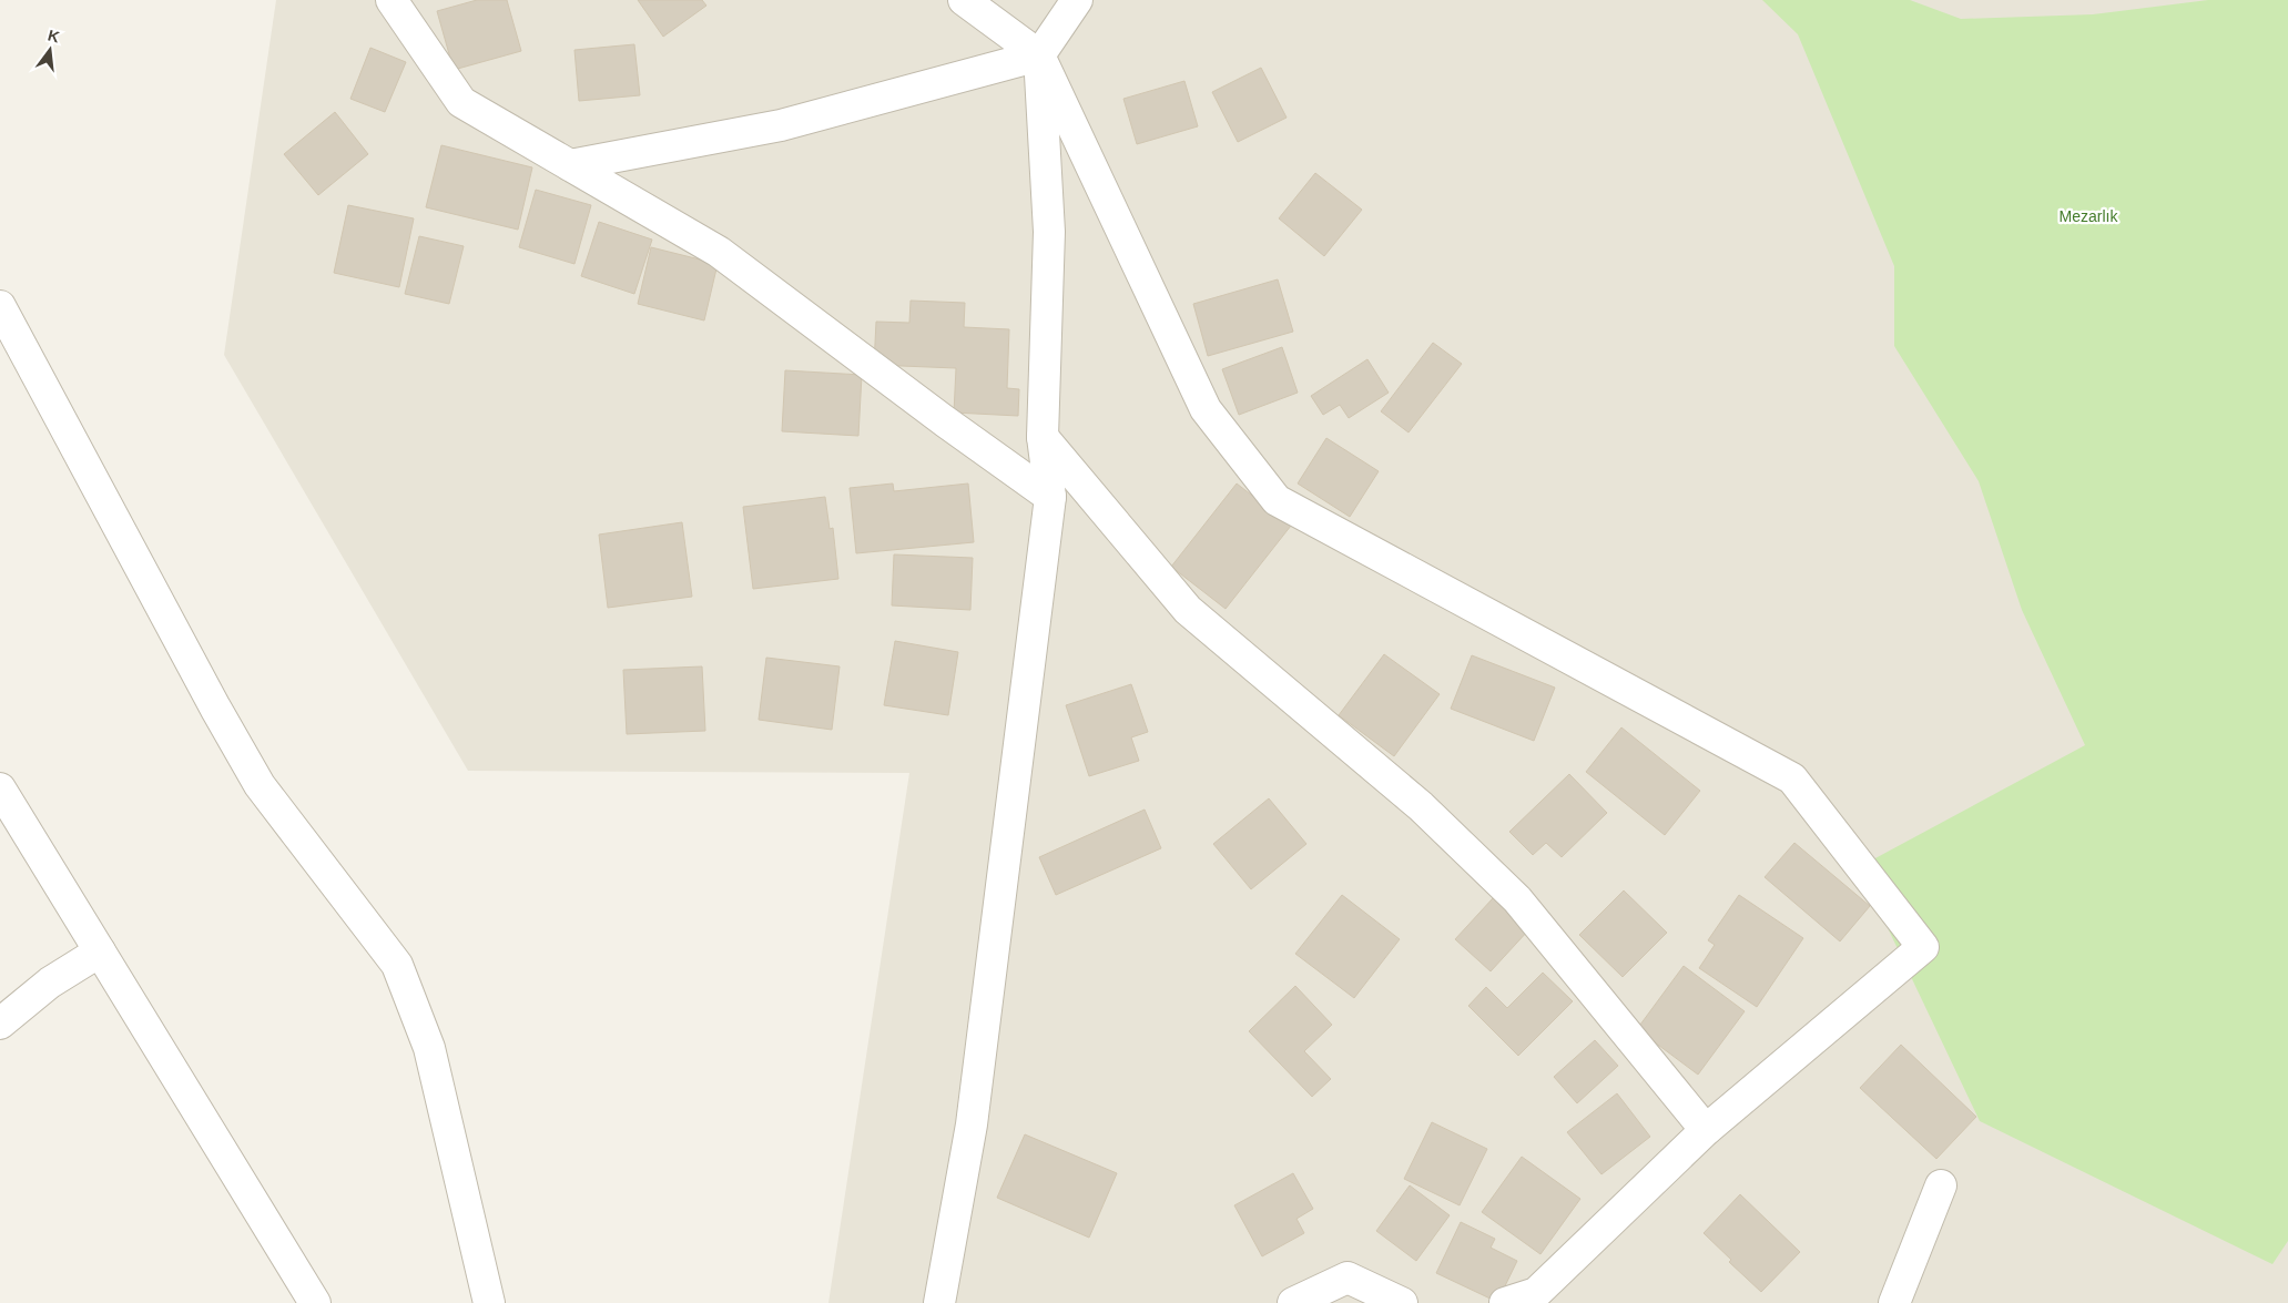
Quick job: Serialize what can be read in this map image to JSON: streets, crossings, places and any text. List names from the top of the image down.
{
  "parks": ["Mezarlık"],
  "north": "top"
}
